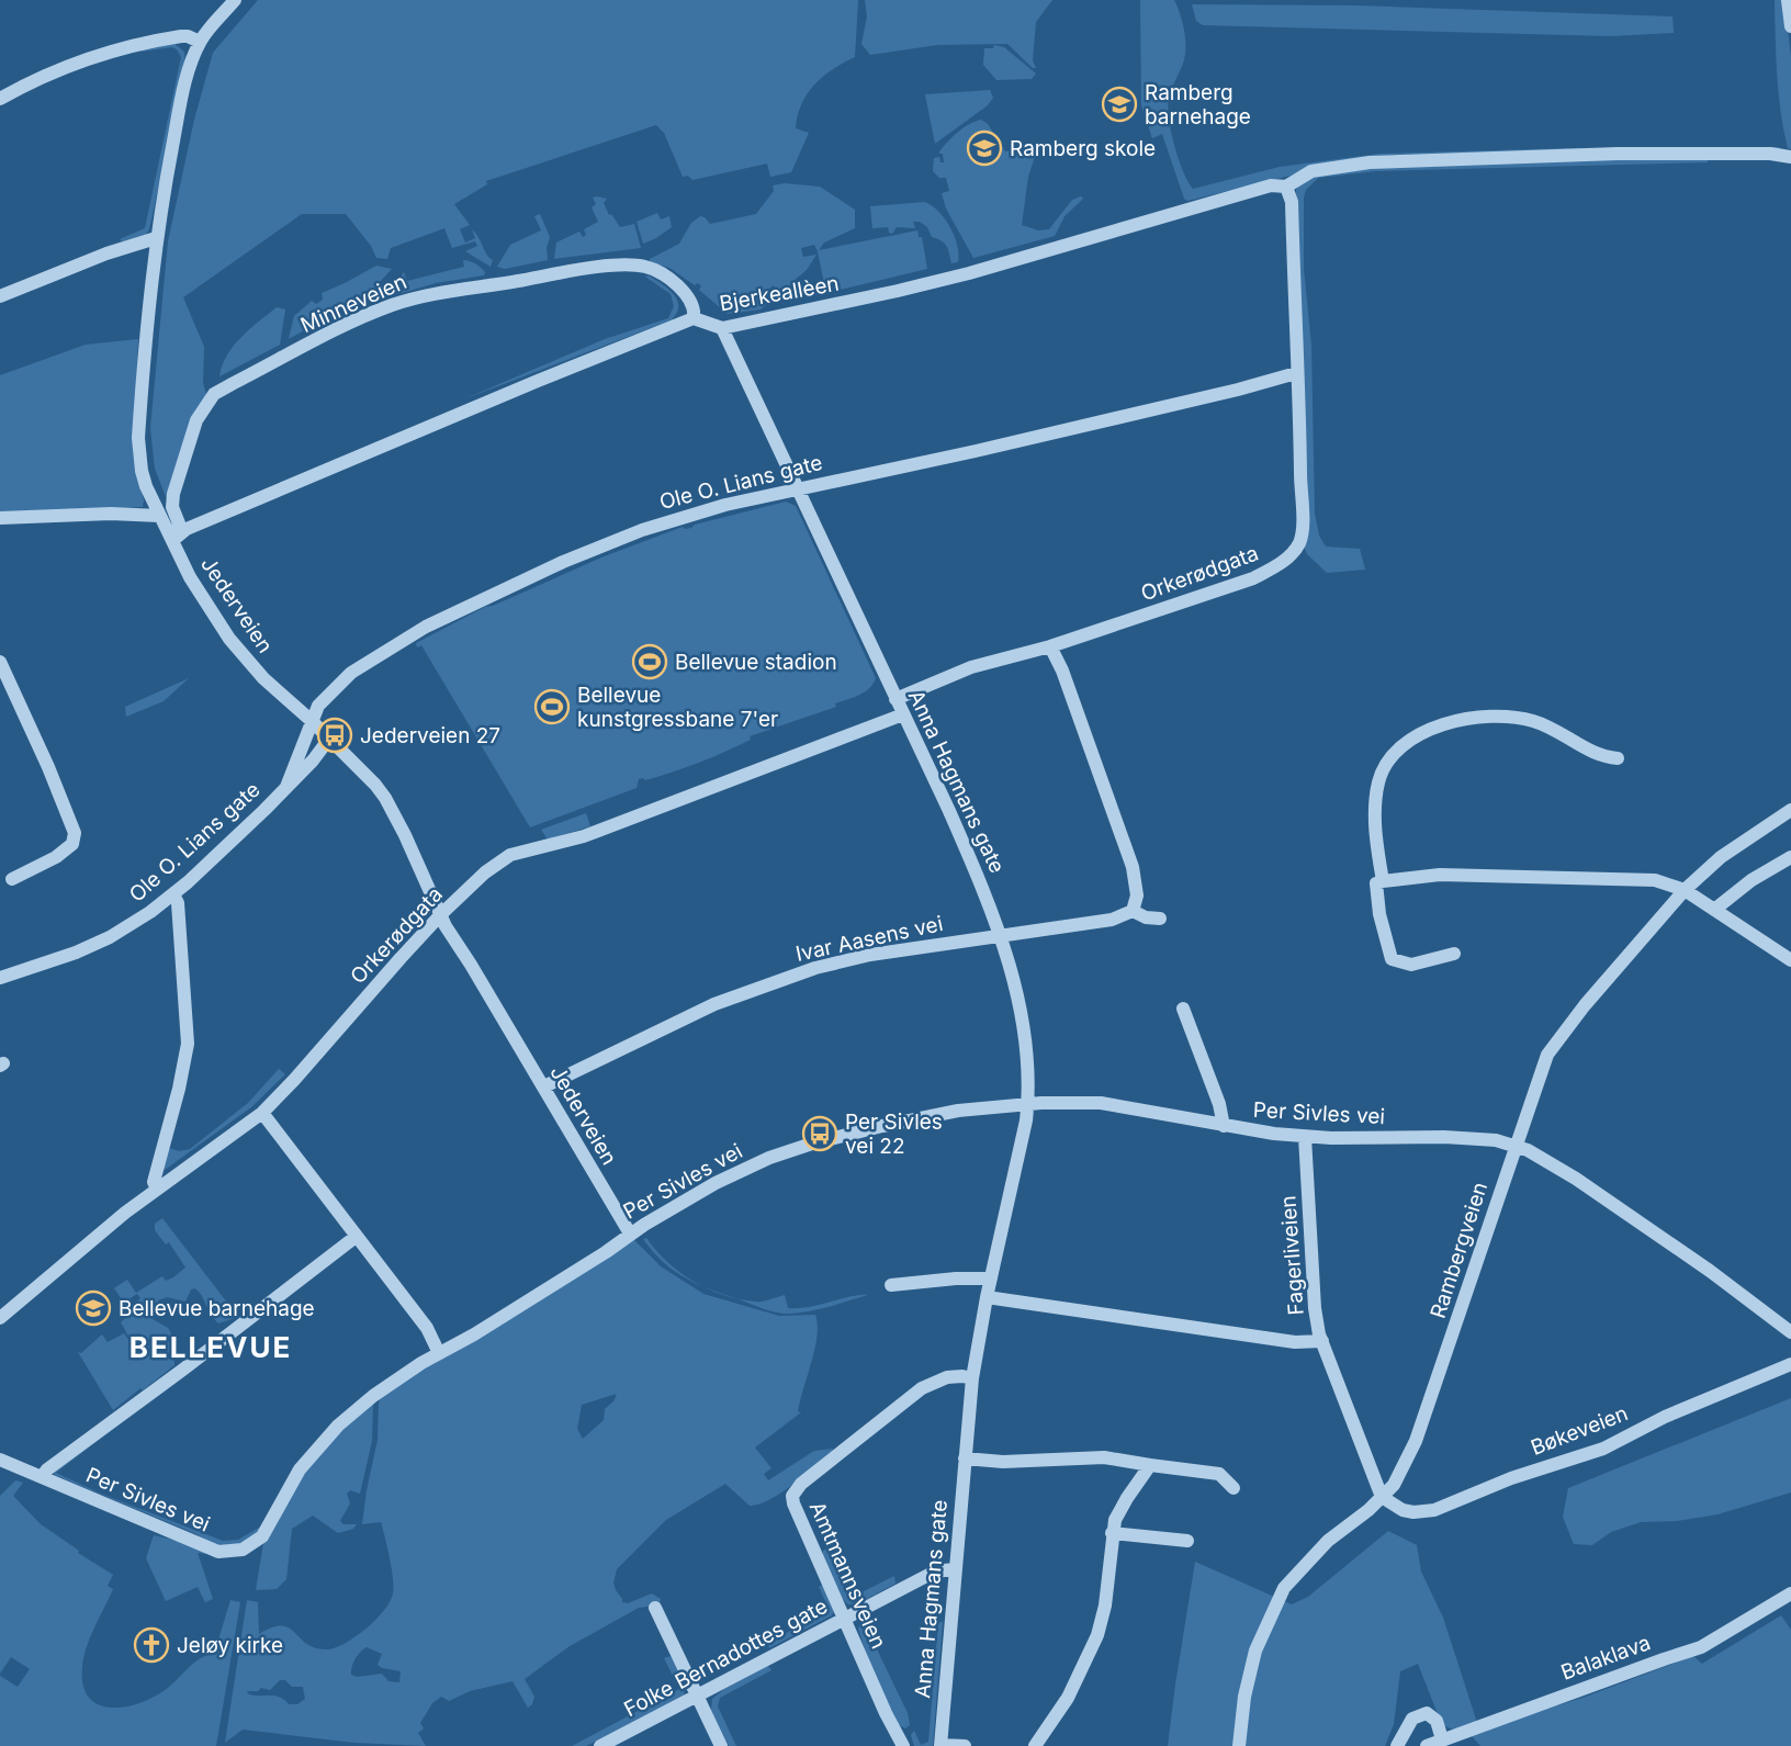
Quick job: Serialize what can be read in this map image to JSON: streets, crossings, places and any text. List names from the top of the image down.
{
  "streets": {
    "street": [
      "Bjerkeallèen",
      "Minneveien",
      "Ole O. Lians gate",
      "Orkerødgata",
      "Jederveien",
      "Anna Hagmans gate",
      "Ivar Aasens vei",
      "Per Sivles vei",
      "Rambergveien",
      "Fagerliveien",
      "Bøkeveien",
      "Amtmannsveien",
      "Folke Bernadottes gate",
      "Balaklava"
    ]
  },
  "crossings": [
    ["Bjerkeallèen", "Minneveien"],
    ["Bjerkeallèen", "Orkerødgata"],
    ["Bjerkeallèen", "Jederveien"],
    ["Bjerkeallèen", "Anna Hagmans gate"],
    ["Minneveien", "Jederveien"],
    ["Ole O. Lians gate", "Orkerødgata"],
    ["Ole O. Lians gate", "Jederveien"],
    ["Ole O. Lians gate", "Anna Hagmans gate"],
    ["Orkerødgata", "Jederveien"],
    ["Orkerødgata", "Anna Hagmans gate"],
    ["Jederveien", "Ivar Aasens vei"],
    ["Jederveien", "Per Sivles vei"],
    ["Anna Hagmans gate", "Ivar Aasens vei"],
    ["Anna Hagmans gate", "Per Sivles vei"],
    ["Anna Hagmans gate", "Amtmannsveien"],
    ["Anna Hagmans gate", "Folke Bernadottes gate"],
    ["Per Sivles vei", "Rambergveien"],
    ["Per Sivles vei", "Fagerliveien"],
    ["Rambergveien", "Fagerliveien"],
    ["Rambergveien", "Bøkeveien"],
    ["Fagerliveien", "Bøkeveien"],
    ["Amtmannsveien", "Folke Bernadottes gate"]
  ],
  "districts": ["BELLEVUE"],
  "places": {
    "school or university": ["Ramberg barnehage", "Ramberg skole", "Bellevue barnehage"],
    "sports": ["Bellevue stadion", "Bellevue kunstgressbane 7'er"],
    "bus stop": ["Jederveien 27", "Per Sivles vei 22"],
    "church": ["Jeløy kirke"]
  }
}
